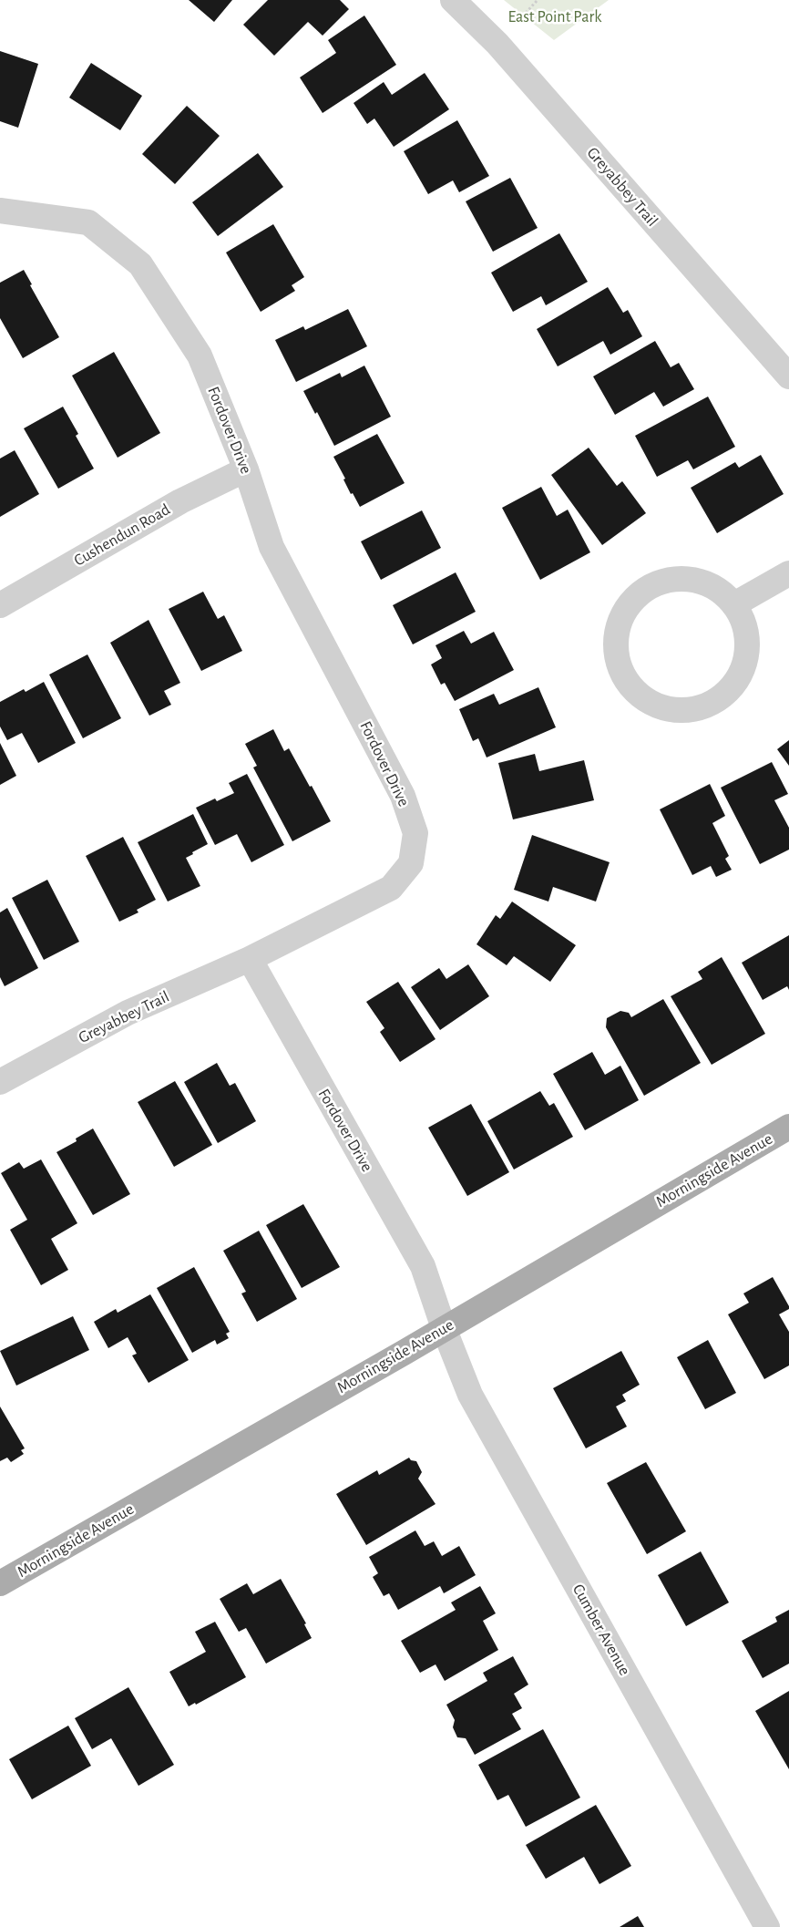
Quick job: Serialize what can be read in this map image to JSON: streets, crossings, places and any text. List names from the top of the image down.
{
  "streets": {
    "main road": ["Morningside Avenue"],
    "street": [
      "Greyabbey Trail",
      "Fordover Drive",
      "Cushendun Road",
      "Cumber Avenue"
    ]
  },
  "crossings": [
    ["Greyabbey Trail", "Fordover Drive"],
    ["Fordover Drive", "Cushendun Road"],
    ["Fordover Drive", "Morningside Avenue"],
    ["Fordover Drive", "Cumber Avenue"],
    ["Morningside Avenue", "Cumber Avenue"]
  ],
  "parks": ["East Point Park"]
}
